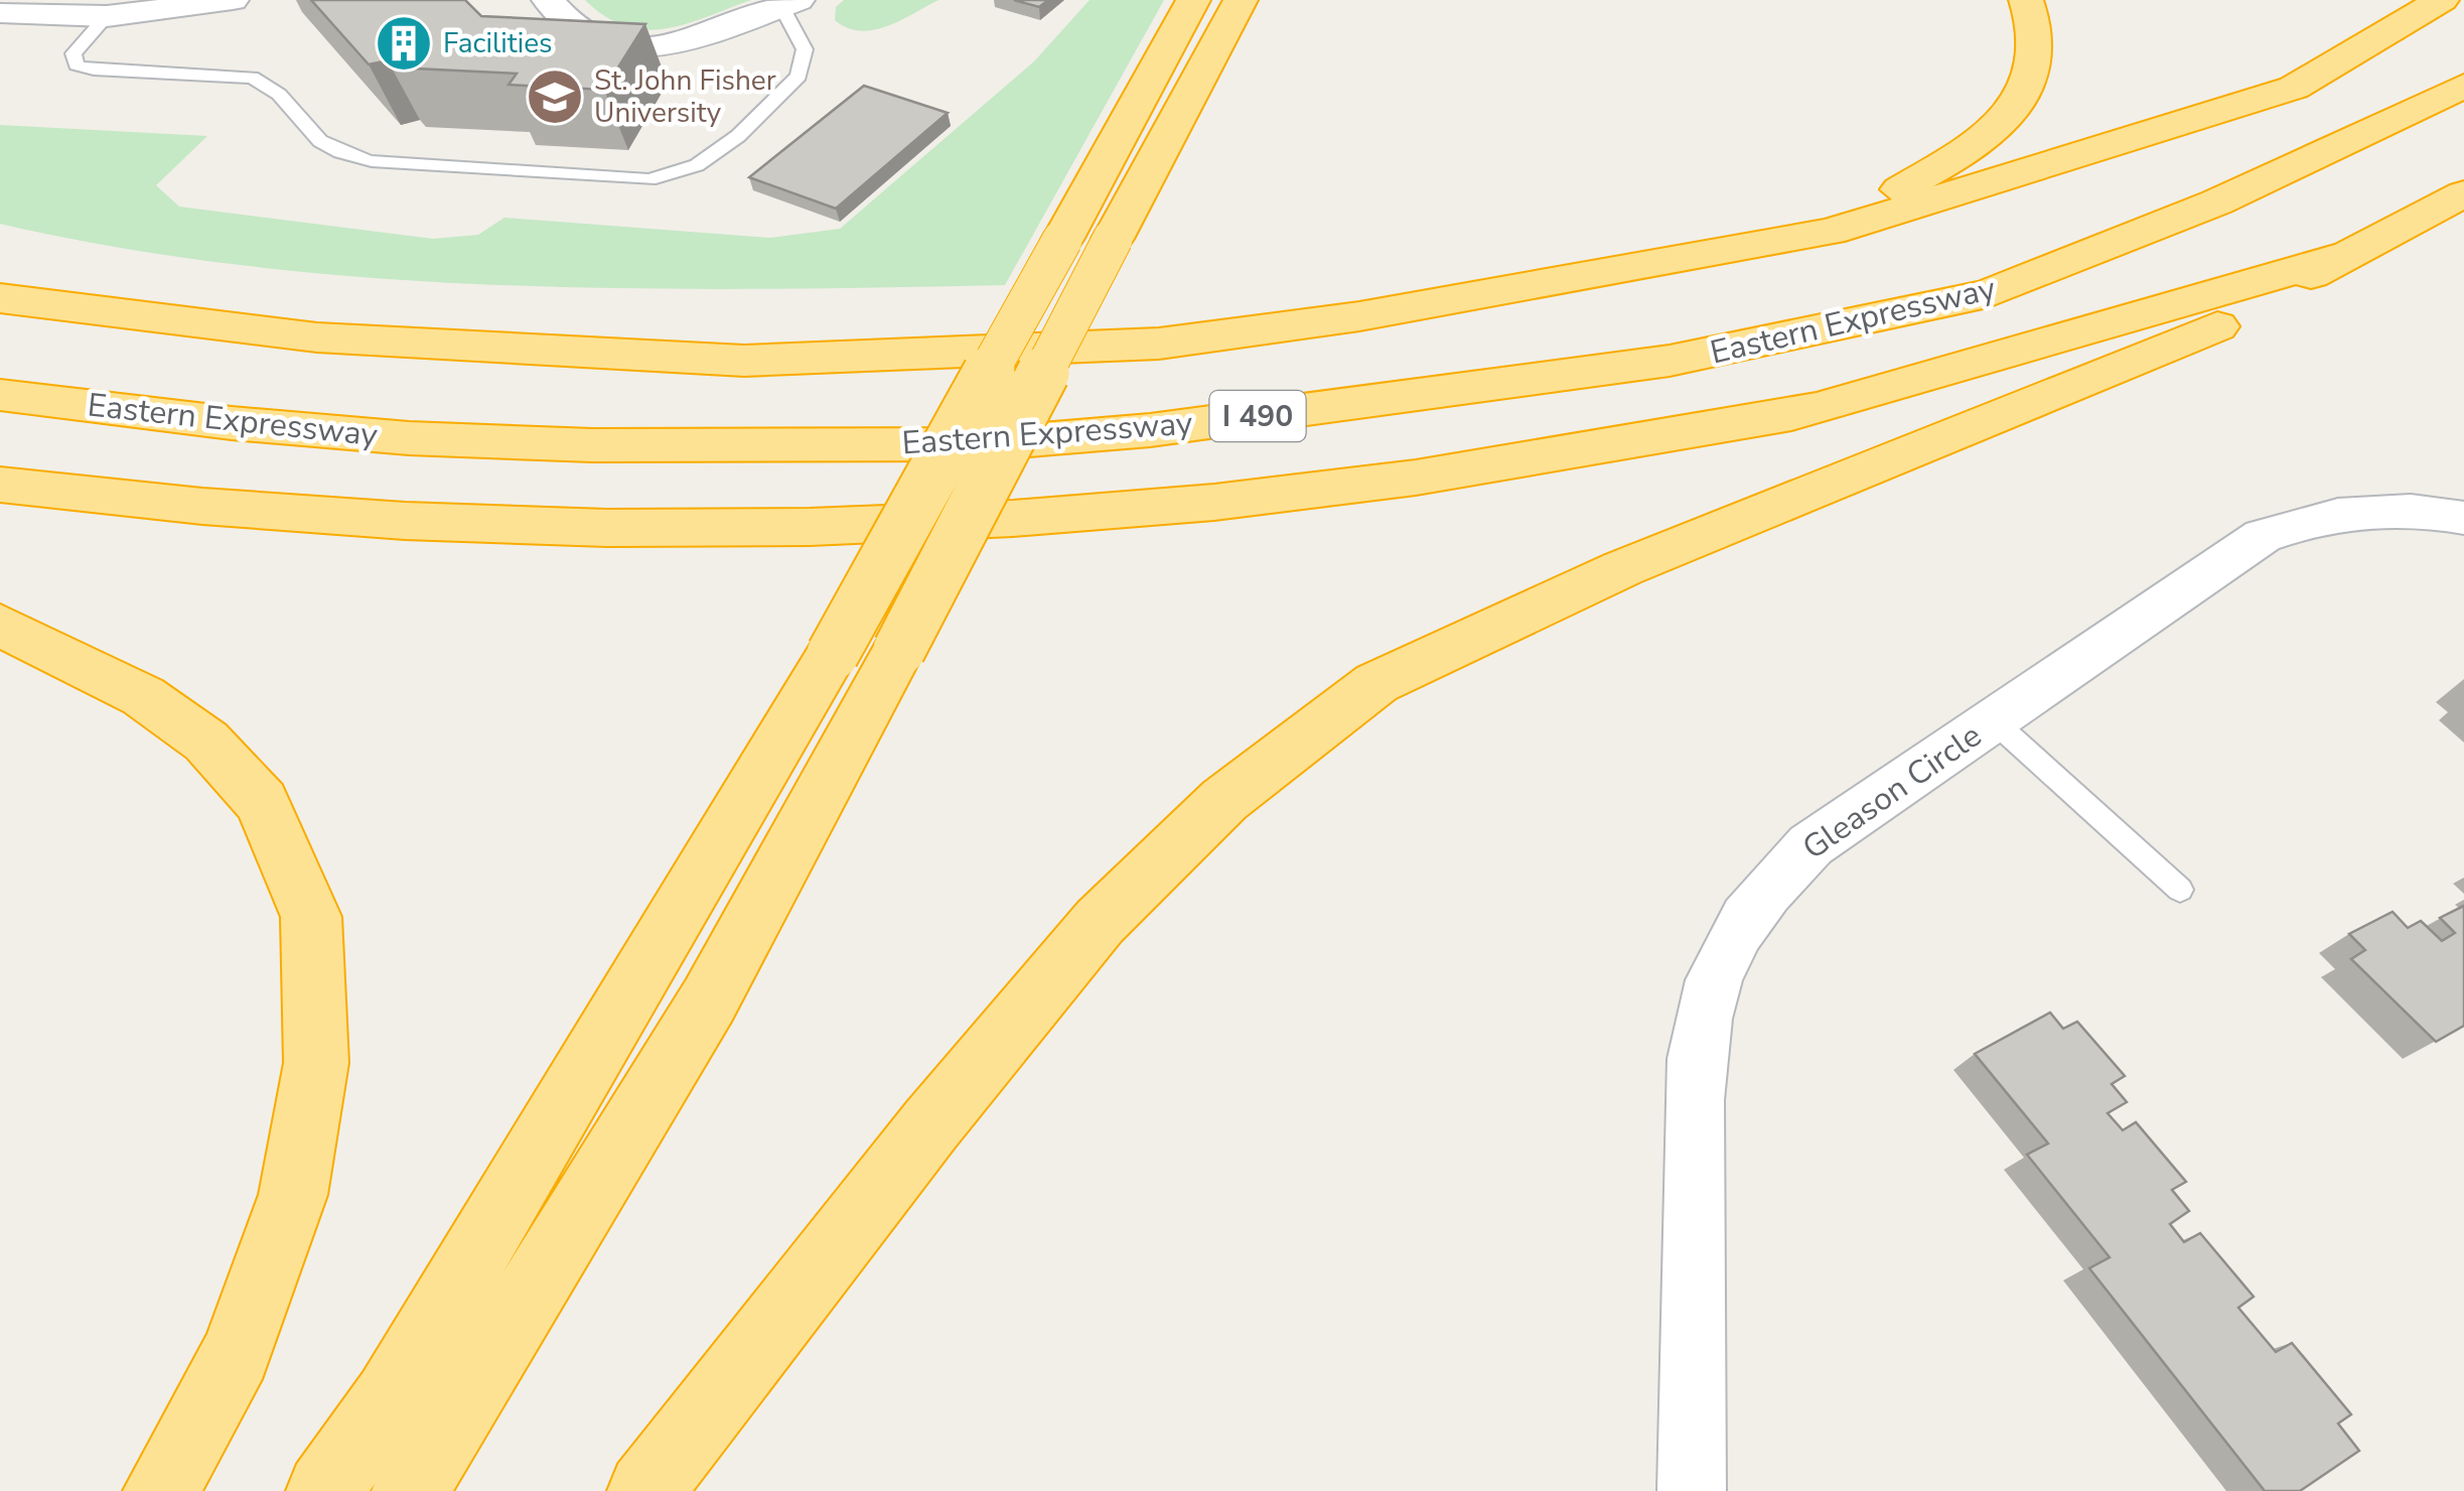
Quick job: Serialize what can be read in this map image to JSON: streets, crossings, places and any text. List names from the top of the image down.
{
  "streets": {
    "highway": ["Eastern Expressway", "I 490"],
    "street": ["Gleason Circle"]
  },
  "places": {
    "building": ["Facilities"],
    "school or university": ["St. John Fisher University"]
  }
}
